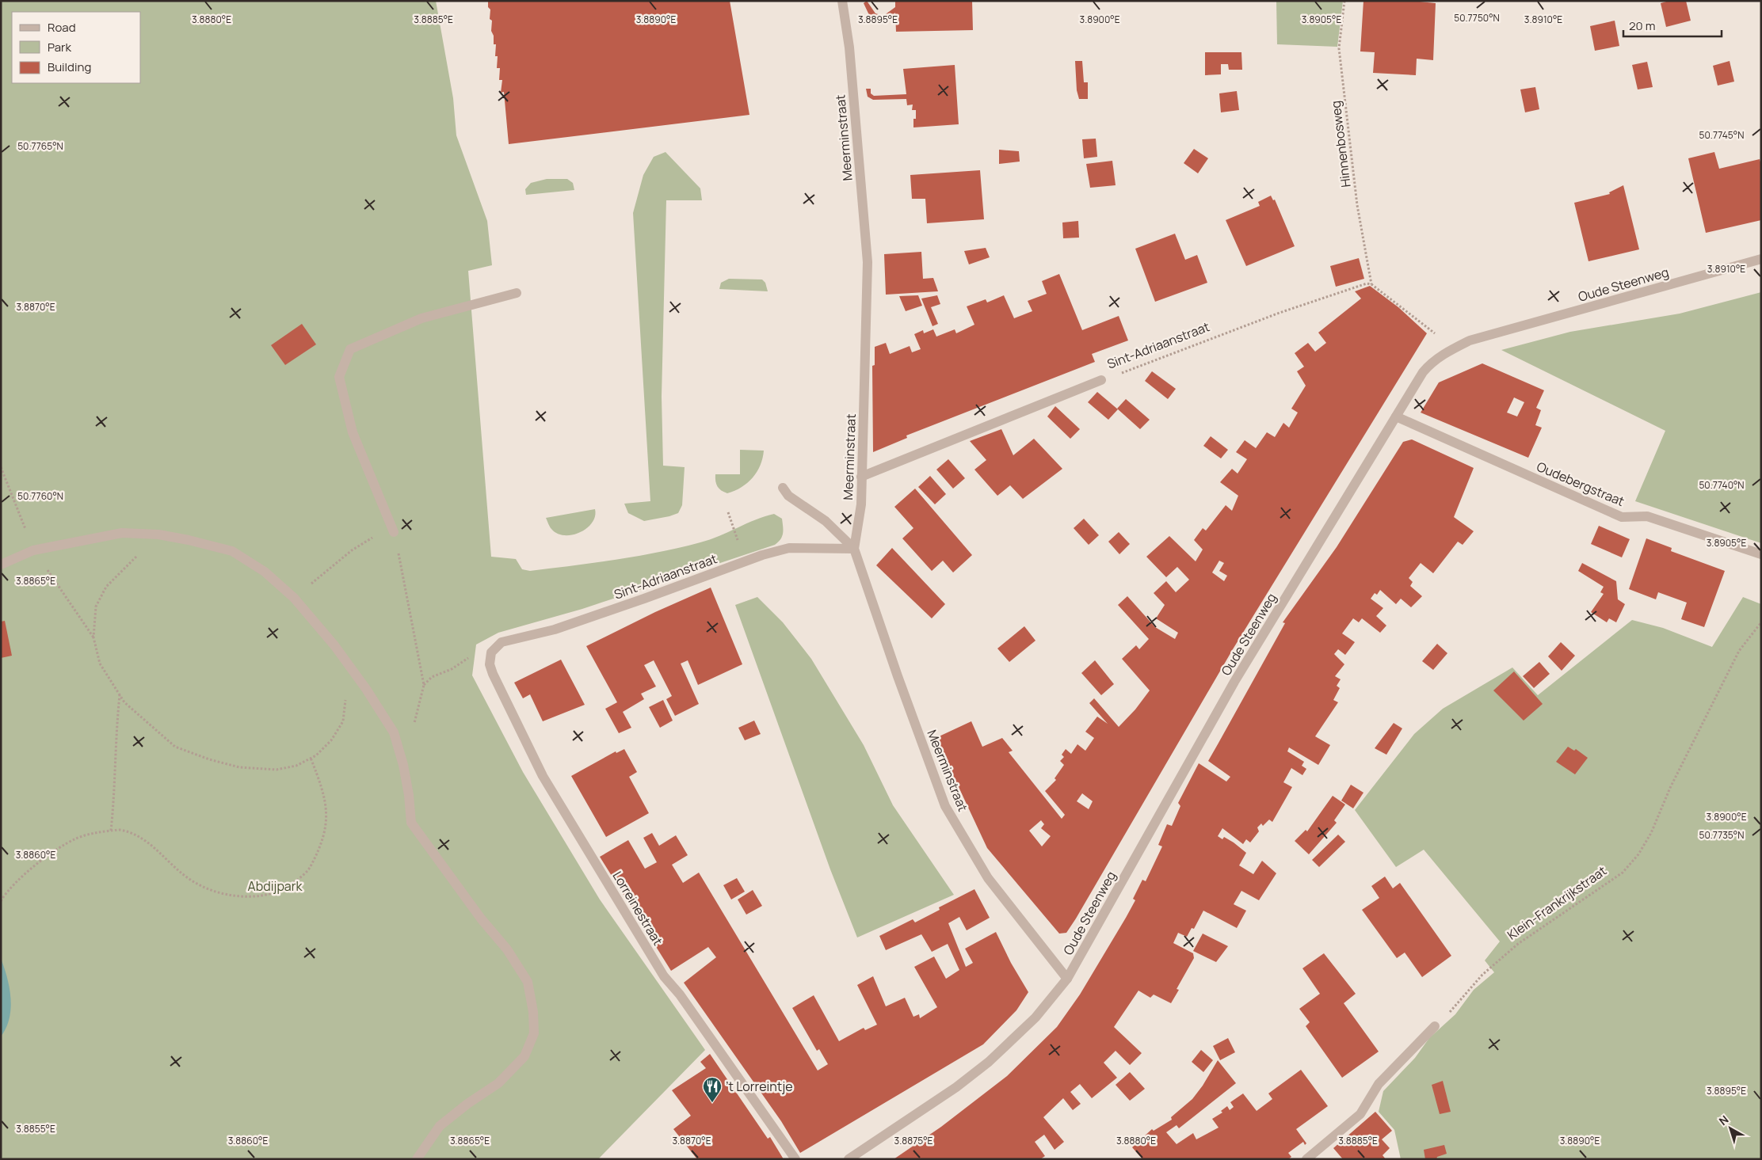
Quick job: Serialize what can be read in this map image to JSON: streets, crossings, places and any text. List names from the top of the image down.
{
  "streets": {
    "street": [
      "Meerminstraat",
      "Oude Steenweg",
      "Sint-Adriaanstraat",
      "Oudebergstraat",
      "Lorreinestraat"
    ],
    "path": ["Hinnenbosweg", "Klein-Frankrijkstraat"]
  },
  "crossings": [
    ["Meerminstraat", "Oude Steenweg"],
    ["Meerminstraat", "Sint-Adriaanstraat"],
    ["Hinnenbosweg", "Sint-Adriaanstraat"],
    ["Oude Steenweg", "Oudebergstraat"],
    ["Sint-Adriaanstraat", "Lorreinestraat"]
  ],
  "parks": ["Abdijpark"],
  "places": {
    "restaurant": ["’t Lorreintje"]
  },
  "legend": ["Road", "Park", "Building"],
  "scale_bar": "20 m",
  "north": "top left",
  "coordinates": [
    "50.7750°N",
    "3.8900°E",
    "3.8880°E",
    "3.8885°E",
    "3.8890°E",
    "3.8895°E",
    "3.8905°E",
    "3.8910°E",
    "50.7745°N",
    "50.7765°N",
    "3.8870°E",
    "50.7740°N",
    "50.7760°N",
    "3.8865°E",
    "50.7735°N",
    "3.8860°E",
    "3.8855°E",
    "3.8875°E"
  ]
}
